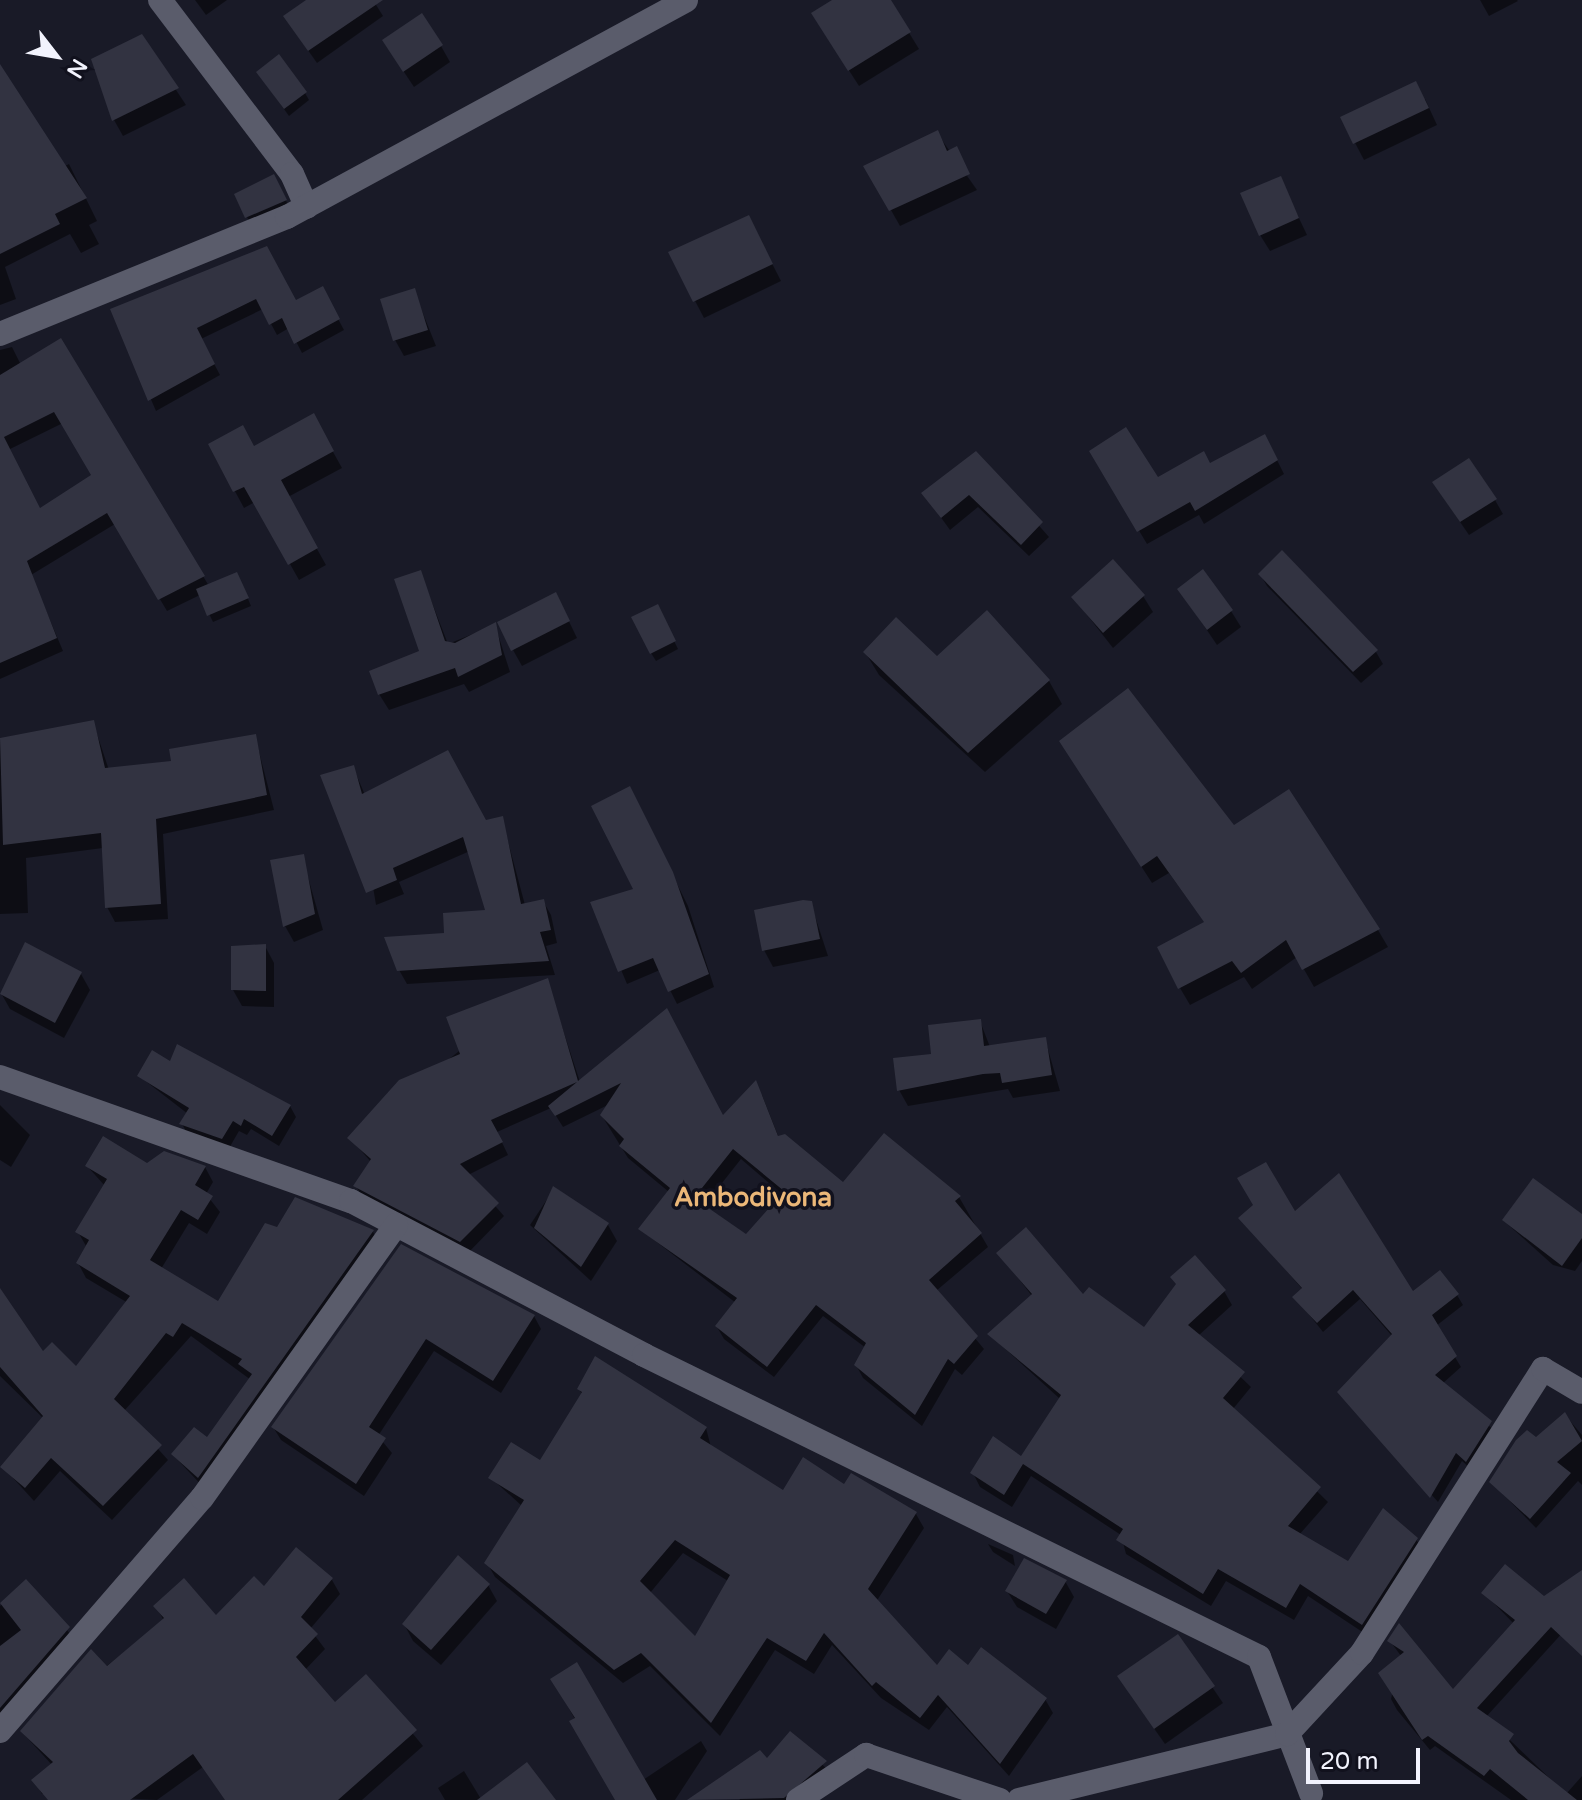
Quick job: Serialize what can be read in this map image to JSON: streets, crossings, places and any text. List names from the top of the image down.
{
  "districts": ["Ambodivona"],
  "scale_bar": "20 m",
  "north": "bottom right"
}
